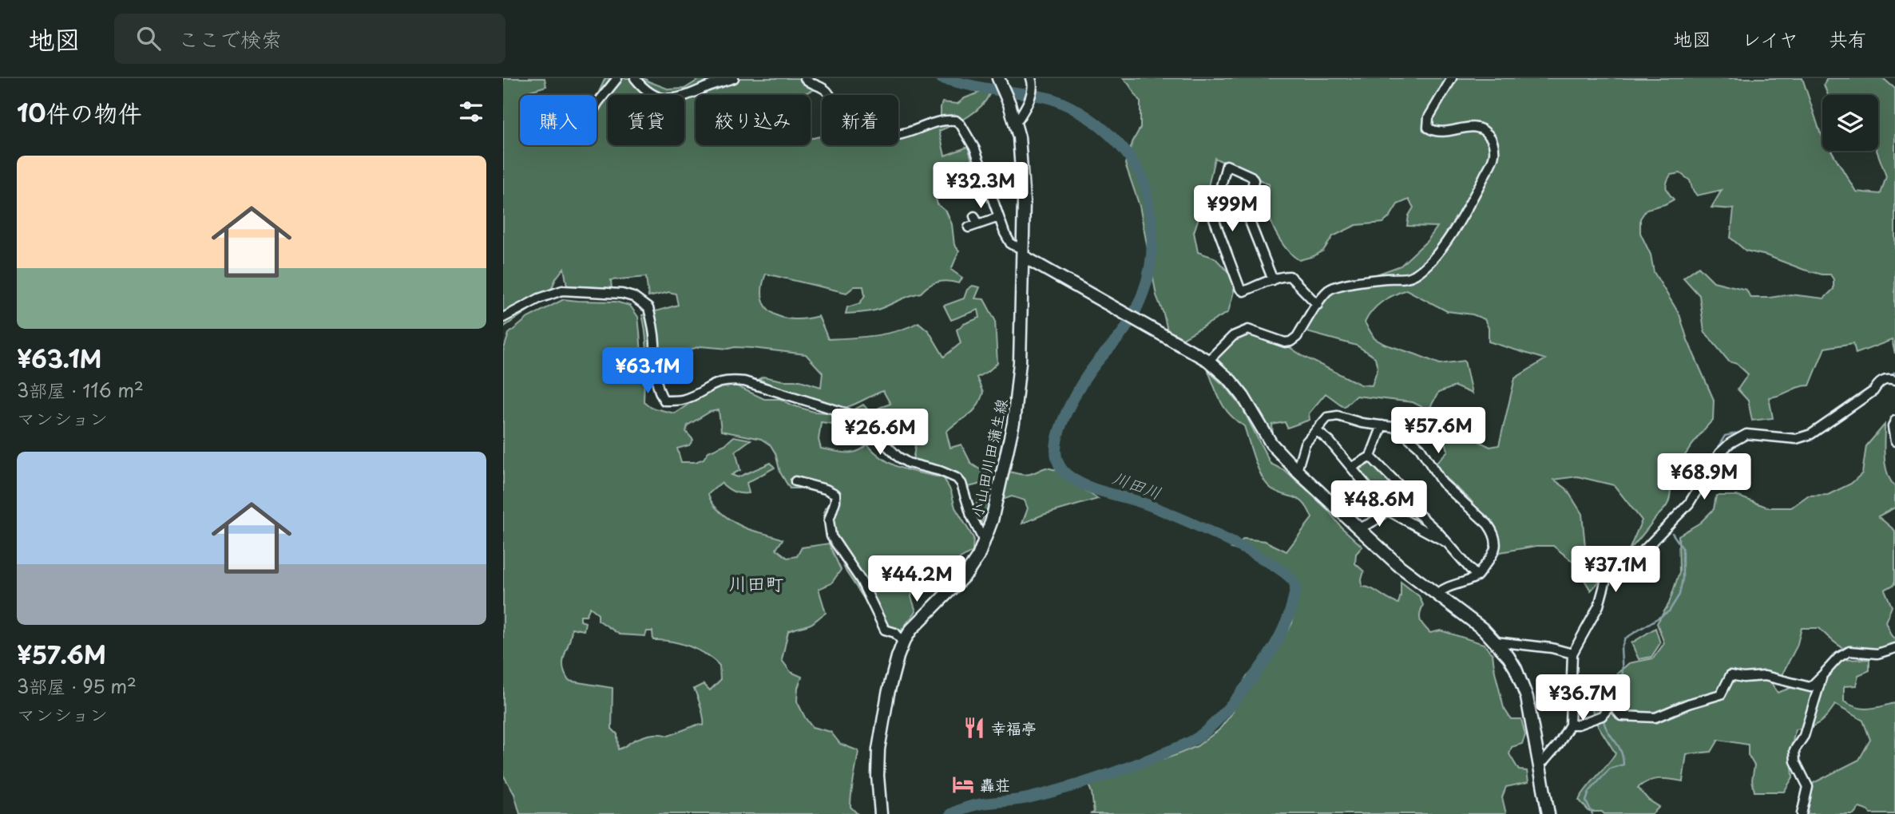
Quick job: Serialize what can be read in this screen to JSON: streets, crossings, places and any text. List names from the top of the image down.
{
  "streets": {
    "street": ["小山田川田蒲生線"]
  },
  "districts": ["川田町"],
  "water": ["川田川"],
  "places": {
    "restaurant": ["幸福亭"],
    "hotel": ["轟荘"]
  },
  "page": {
    "header": "地図",
    "search": "ここで検索",
    "nav": ["地図", "レイヤ", "共有"],
    "heading": "10件の物件",
    "chip": [
      "購入",
      "賃貸",
      "絞り込み",
      "新着"
    ],
    "list": [
      {
        "name": "¥63.1M",
        "note": "3部屋 · 116 m² · マンション"
      },
      {
        "name": "¥57.6M",
        "note": "3部屋 · 95 m² · マンション"
      }
    ],
    "price": [
      "¥32.3M",
      "¥99M",
      "¥63.1M",
      "¥57.6M",
      "¥26.6M",
      "¥68.9M",
      "¥48.6M",
      "¥37.1M",
      "¥44.2M",
      "¥36.7M"
    ]
  }
}
